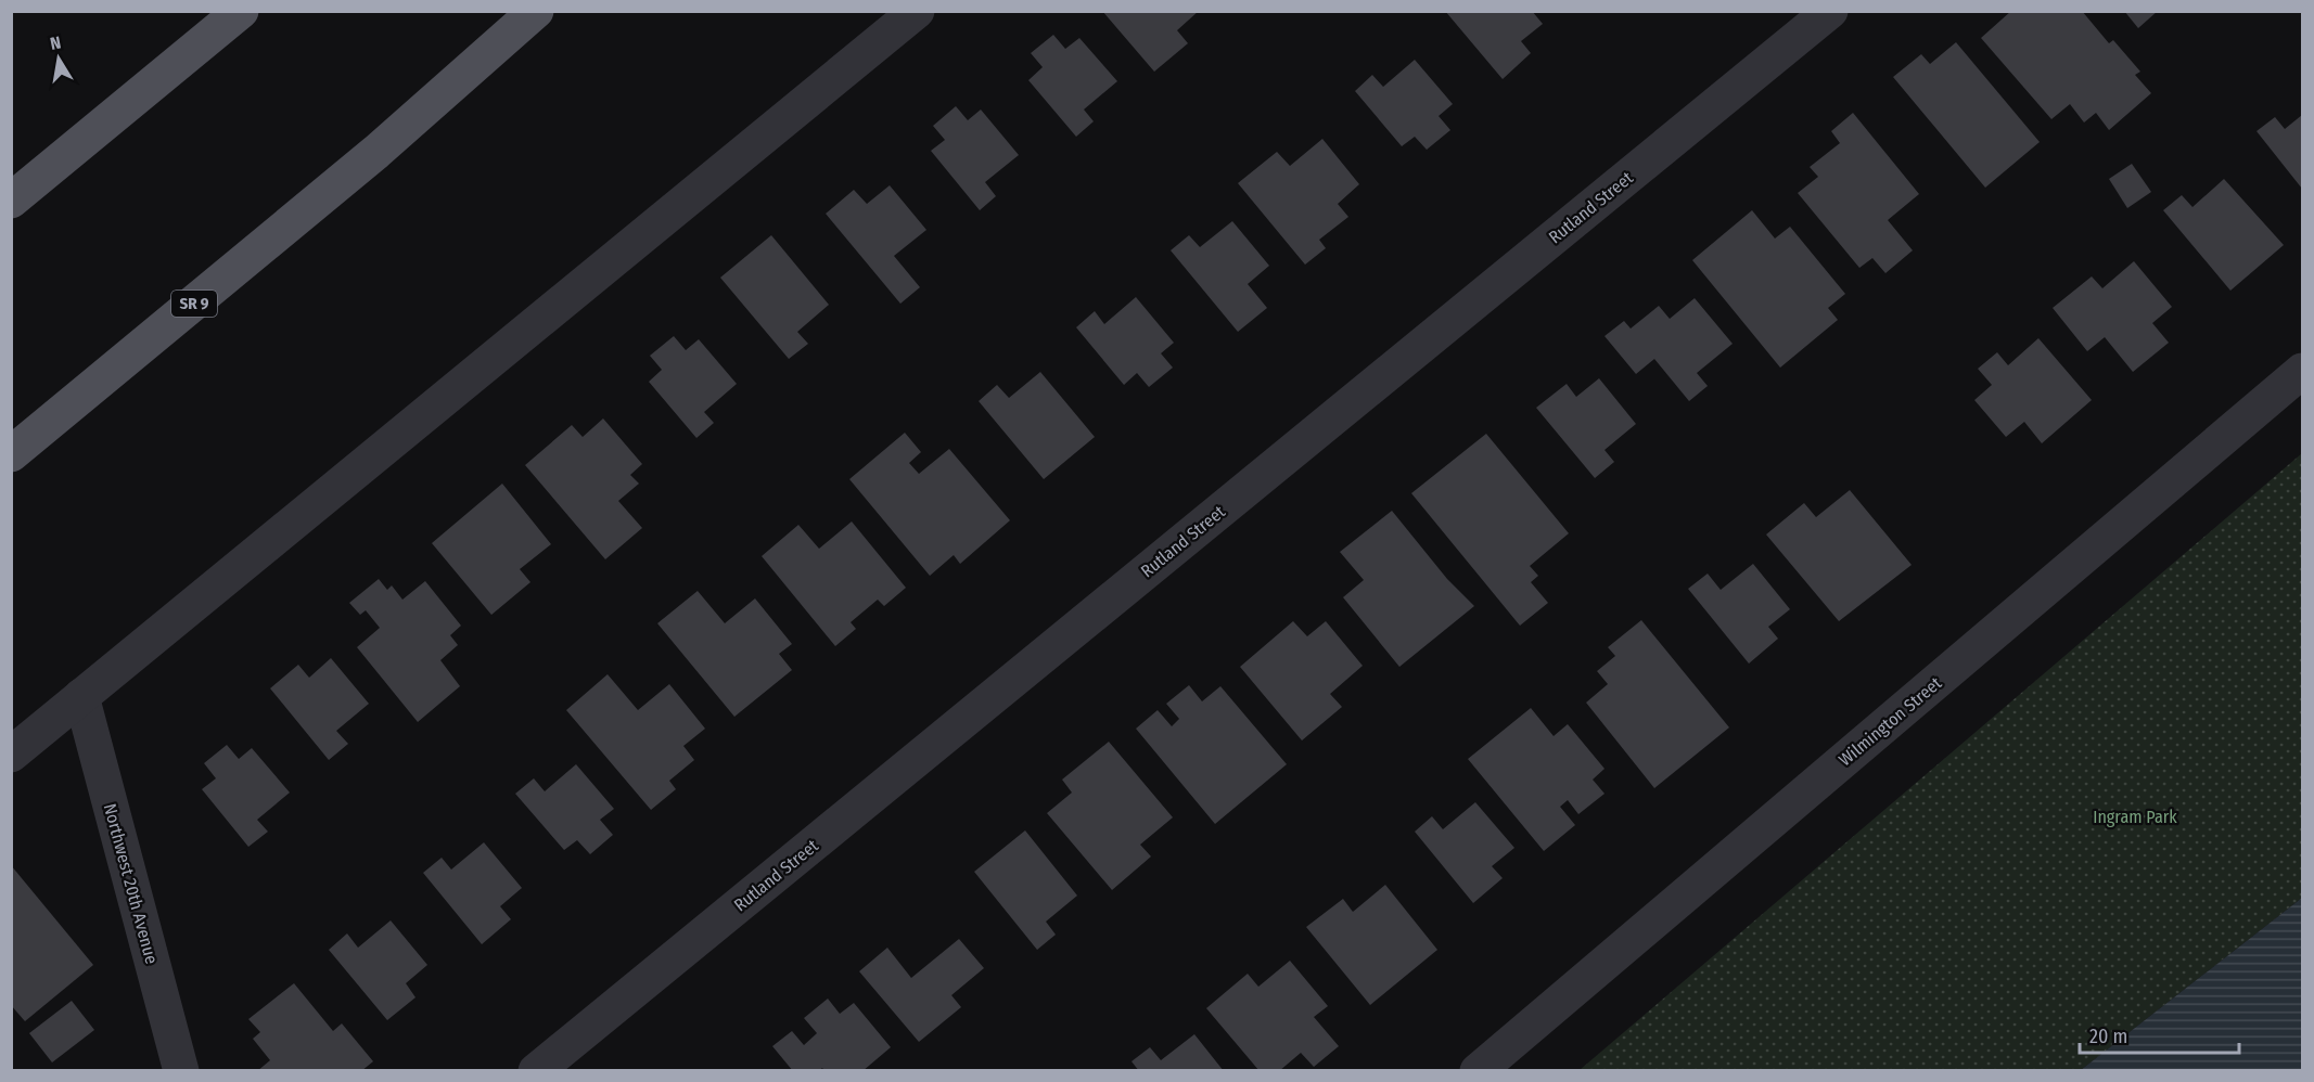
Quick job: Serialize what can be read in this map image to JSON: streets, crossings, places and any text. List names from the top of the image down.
{
  "streets": {
    "main road": ["SR 9"],
    "street": ["Rutland Street", "Wilmington Street", "Northwest 20th Avenue"]
  },
  "parks": ["Ingram Park"],
  "scale_bar": "20 m",
  "north": "top"
}
